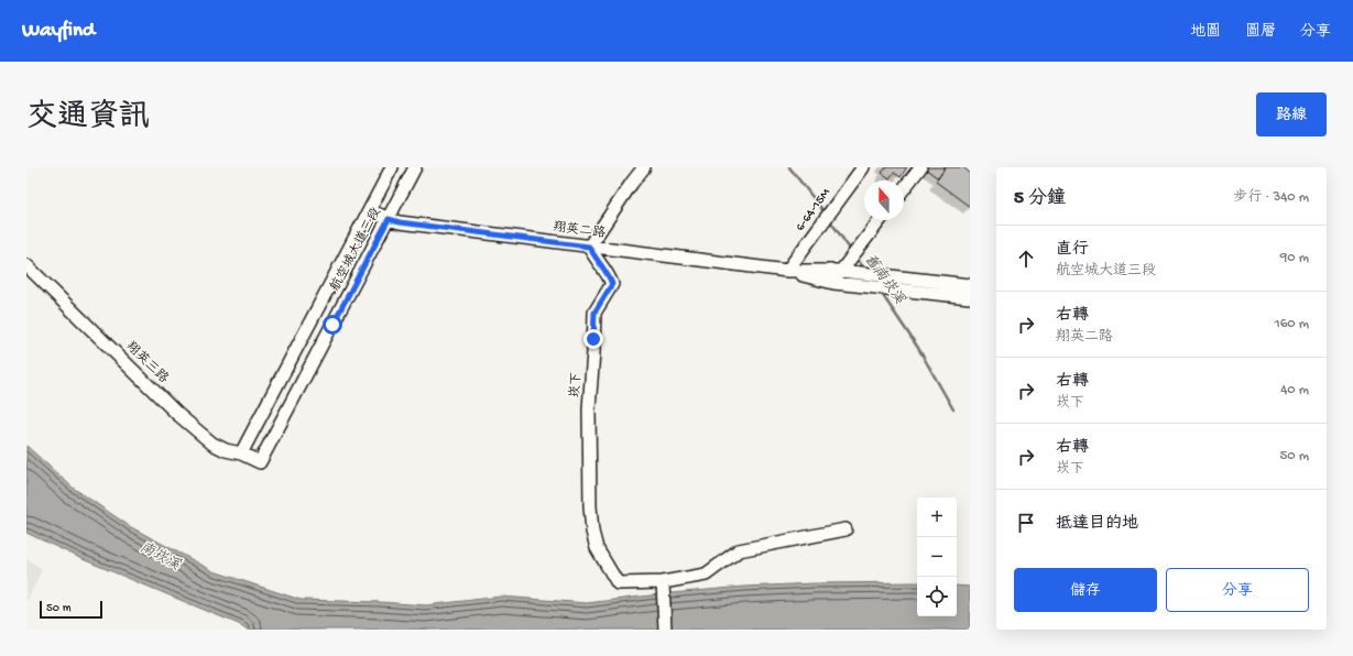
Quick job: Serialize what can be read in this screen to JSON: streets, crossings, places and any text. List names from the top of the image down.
{
  "streets": {
    "street": [
      "6-64-15M",
      "翔英二路",
      "航空城大道三段",
      "翔英三路",
      "崁下"
    ]
  },
  "crossings": [
    ["6-64-15M", "翔英二路"],
    ["翔英二路", "航空城大道三段"],
    ["翔英二路", "崁下"],
    ["航空城大道三段", "翔英三路"]
  ],
  "water": ["舊南崁溪", "南崁溪"],
  "scale_bar": "50 m",
  "north": "top",
  "page": {
    "header": "Wayfind",
    "nav": ["地圖", "圖層", "分享"],
    "title": "交通資訊",
    "buttons": [
      "路線",
      ["儲存", "分享"]
    ],
    "heading": ["5 分鐘", "步行 · 340 m"],
    "list": [
      ["直行", "航空城大道三段", "90 m"],
      ["右轉", "翔英二路", "160 m"],
      ["右轉", "崁下", "40 m"],
      ["右轉", "崁下", "50 m"],
      "抵達目的地"
    ],
    "map_buttons": ["+", "−"],
    "scale": "50 m"
  }
}
